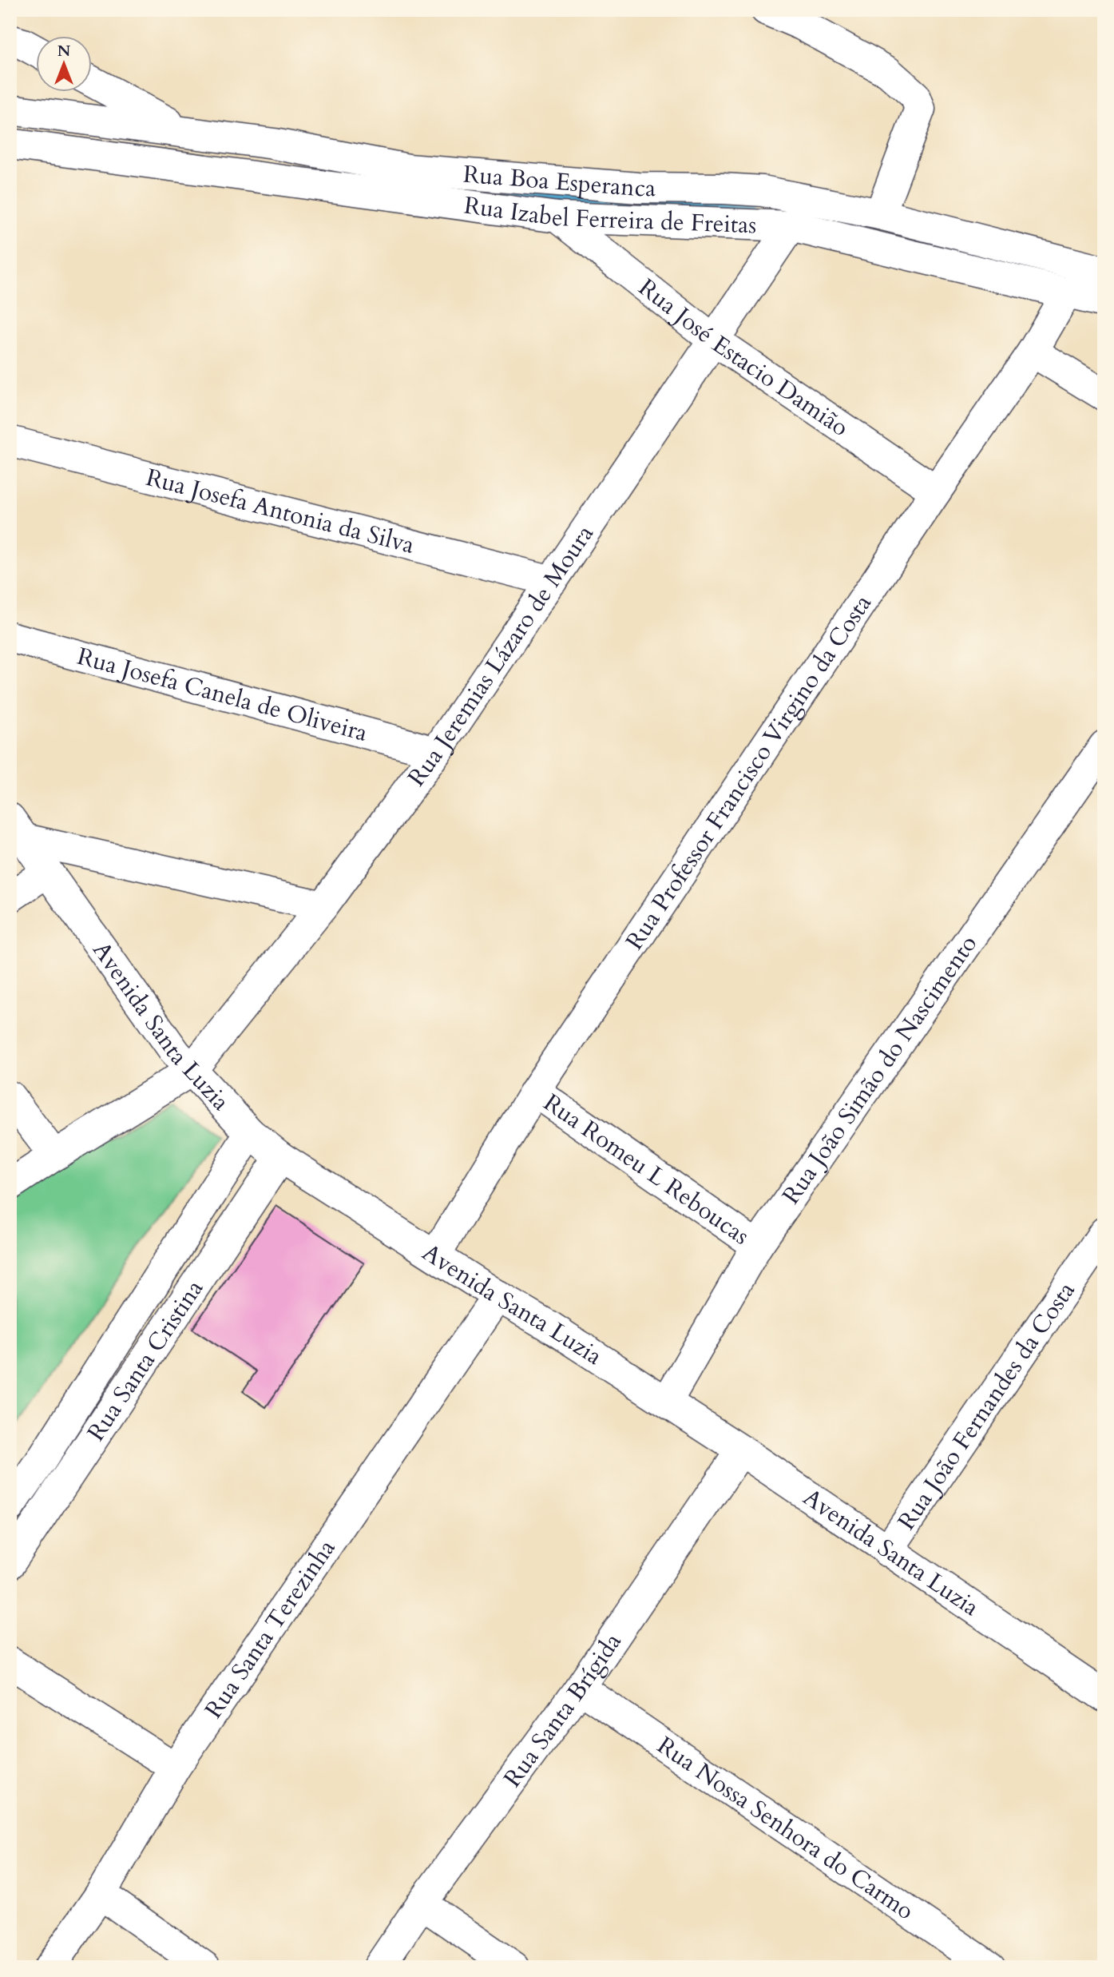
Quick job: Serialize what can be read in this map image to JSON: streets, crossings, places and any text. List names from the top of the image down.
{
  "streets": {
    "street": [
      "Rua Boa Esperanca",
      "Rua Izabel Ferreira de Freitas",
      "Rua José Estacio Damião",
      "Rua Josefa Antonia da Silva",
      "Rua Jeremias Lázaro de Moura",
      "Rua Josefa Canela de Oliveira",
      "Rua Professor Francisco Virgino da Costa",
      "Avenida Santa Luzia",
      "Rua João Simão do Nascimento",
      "Rua Romeu L Reboucas",
      "Rua Santa Cristina",
      "Rua João Fernandes da Costa",
      "Rua Santa Terezinha",
      "Rua Santa Brígida",
      "Rua Nossa Senhora do Carmo"
    ]
  },
  "crossings": [
    ["Rua Izabel Ferreira de Freitas", "Rua José Estacio Damião"],
    ["Rua Izabel Ferreira de Freitas", "Rua Jeremias Lázaro de Moura"],
    ["Rua Izabel Ferreira de Freitas", "Rua Professor Francisco Virgino da Costa"],
    ["Rua José Estacio Damião", "Rua Jeremias Lázaro de Moura"],
    ["Rua José Estacio Damião", "Rua Professor Francisco Virgino da Costa"],
    ["Rua Josefa Antonia da Silva", "Rua Jeremias Lázaro de Moura"],
    ["Rua Jeremias Lázaro de Moura", "Rua Josefa Canela de Oliveira"],
    ["Rua Jeremias Lázaro de Moura", "Avenida Santa Luzia"],
    ["Rua Professor Francisco Virgino da Costa", "Avenida Santa Luzia"],
    ["Rua Professor Francisco Virgino da Costa", "Rua Romeu L Reboucas"],
    ["Avenida Santa Luzia", "Rua João Simão do Nascimento"],
    ["Avenida Santa Luzia", "Rua Santa Cristina"],
    ["Avenida Santa Luzia", "Rua João Fernandes da Costa"],
    ["Avenida Santa Luzia", "Rua Santa Terezinha"],
    ["Avenida Santa Luzia", "Rua Santa Brígida"],
    ["Rua João Simão do Nascimento", "Rua Romeu L Reboucas"],
    ["Rua Santa Brígida", "Rua Nossa Senhora do Carmo"]
  ],
  "north": "top"
}
